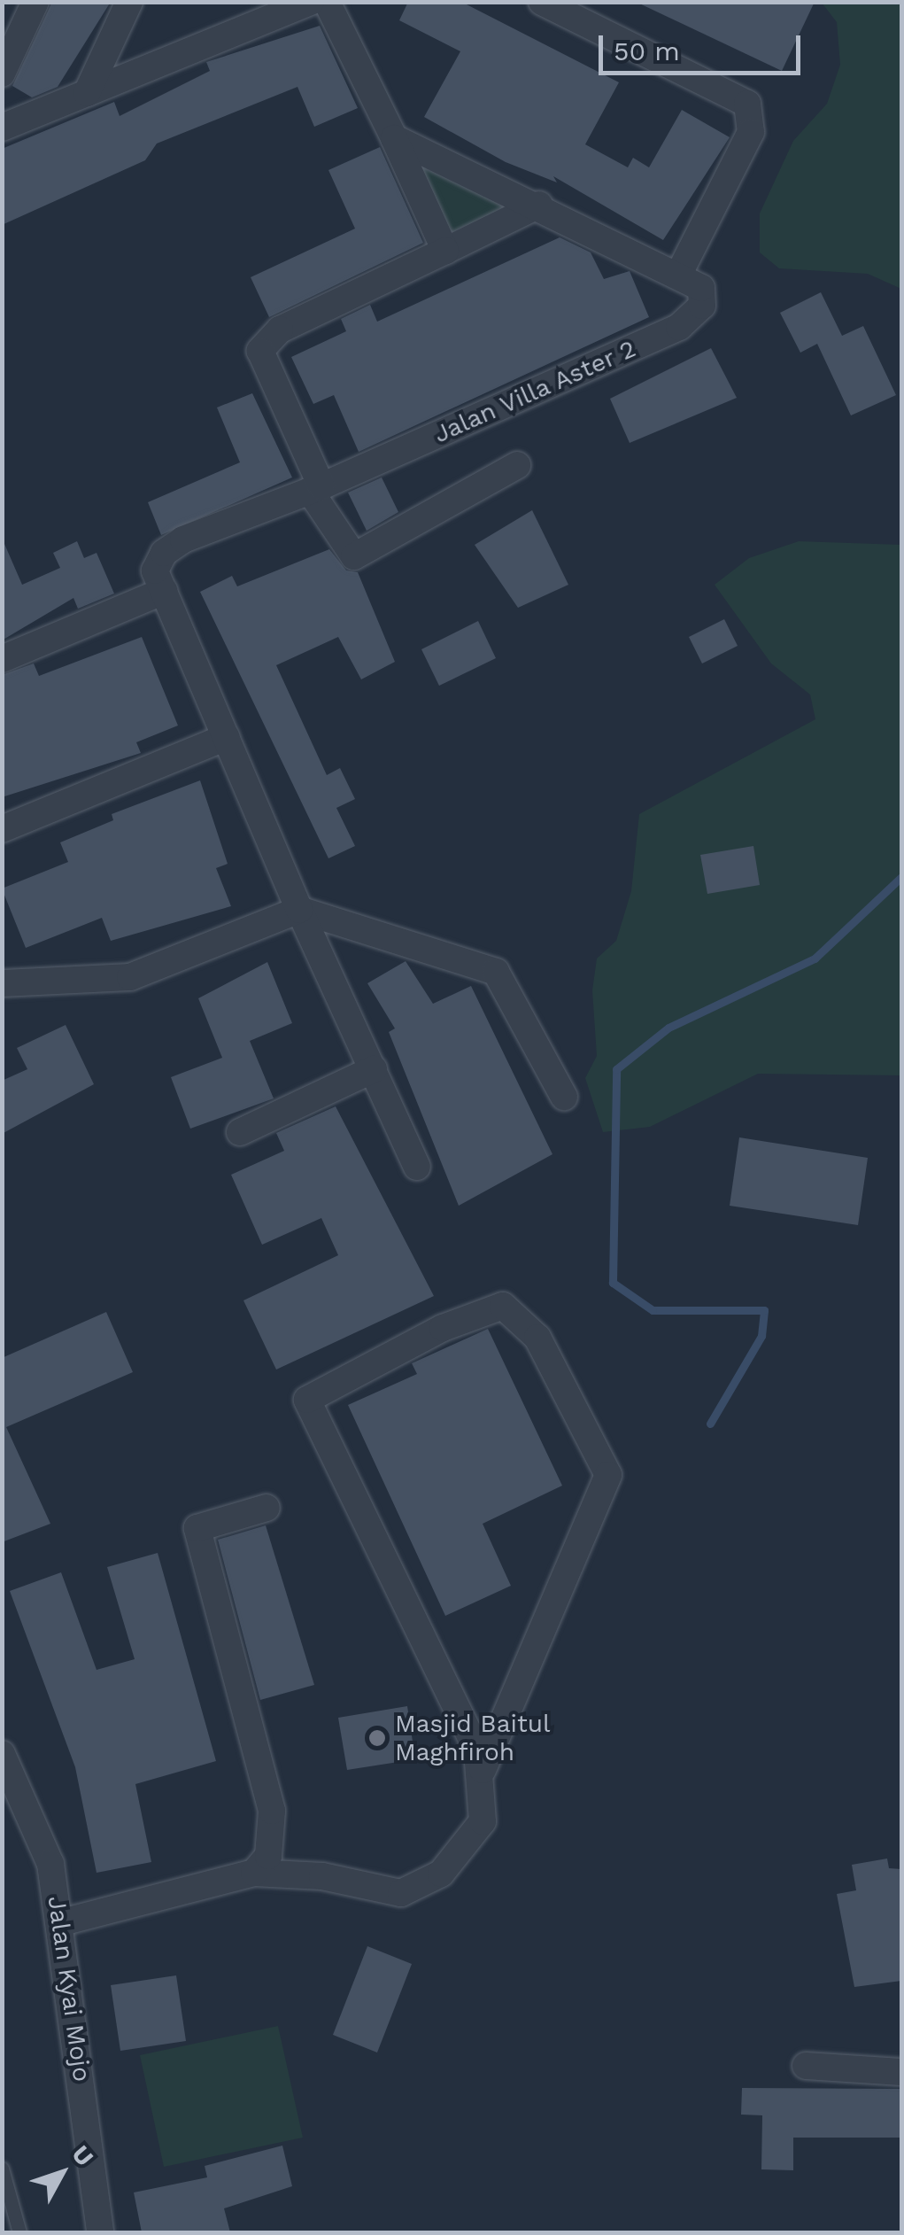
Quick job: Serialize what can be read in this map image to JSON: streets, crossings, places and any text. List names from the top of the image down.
{
  "streets": {
    "street": ["Jalan Villa Aster 2", "Jalan Kyai Mojo"]
  },
  "places": ["Masjid Baitul Maghfiroh"],
  "scale_bar": "50 m",
  "north": "top right"
}
